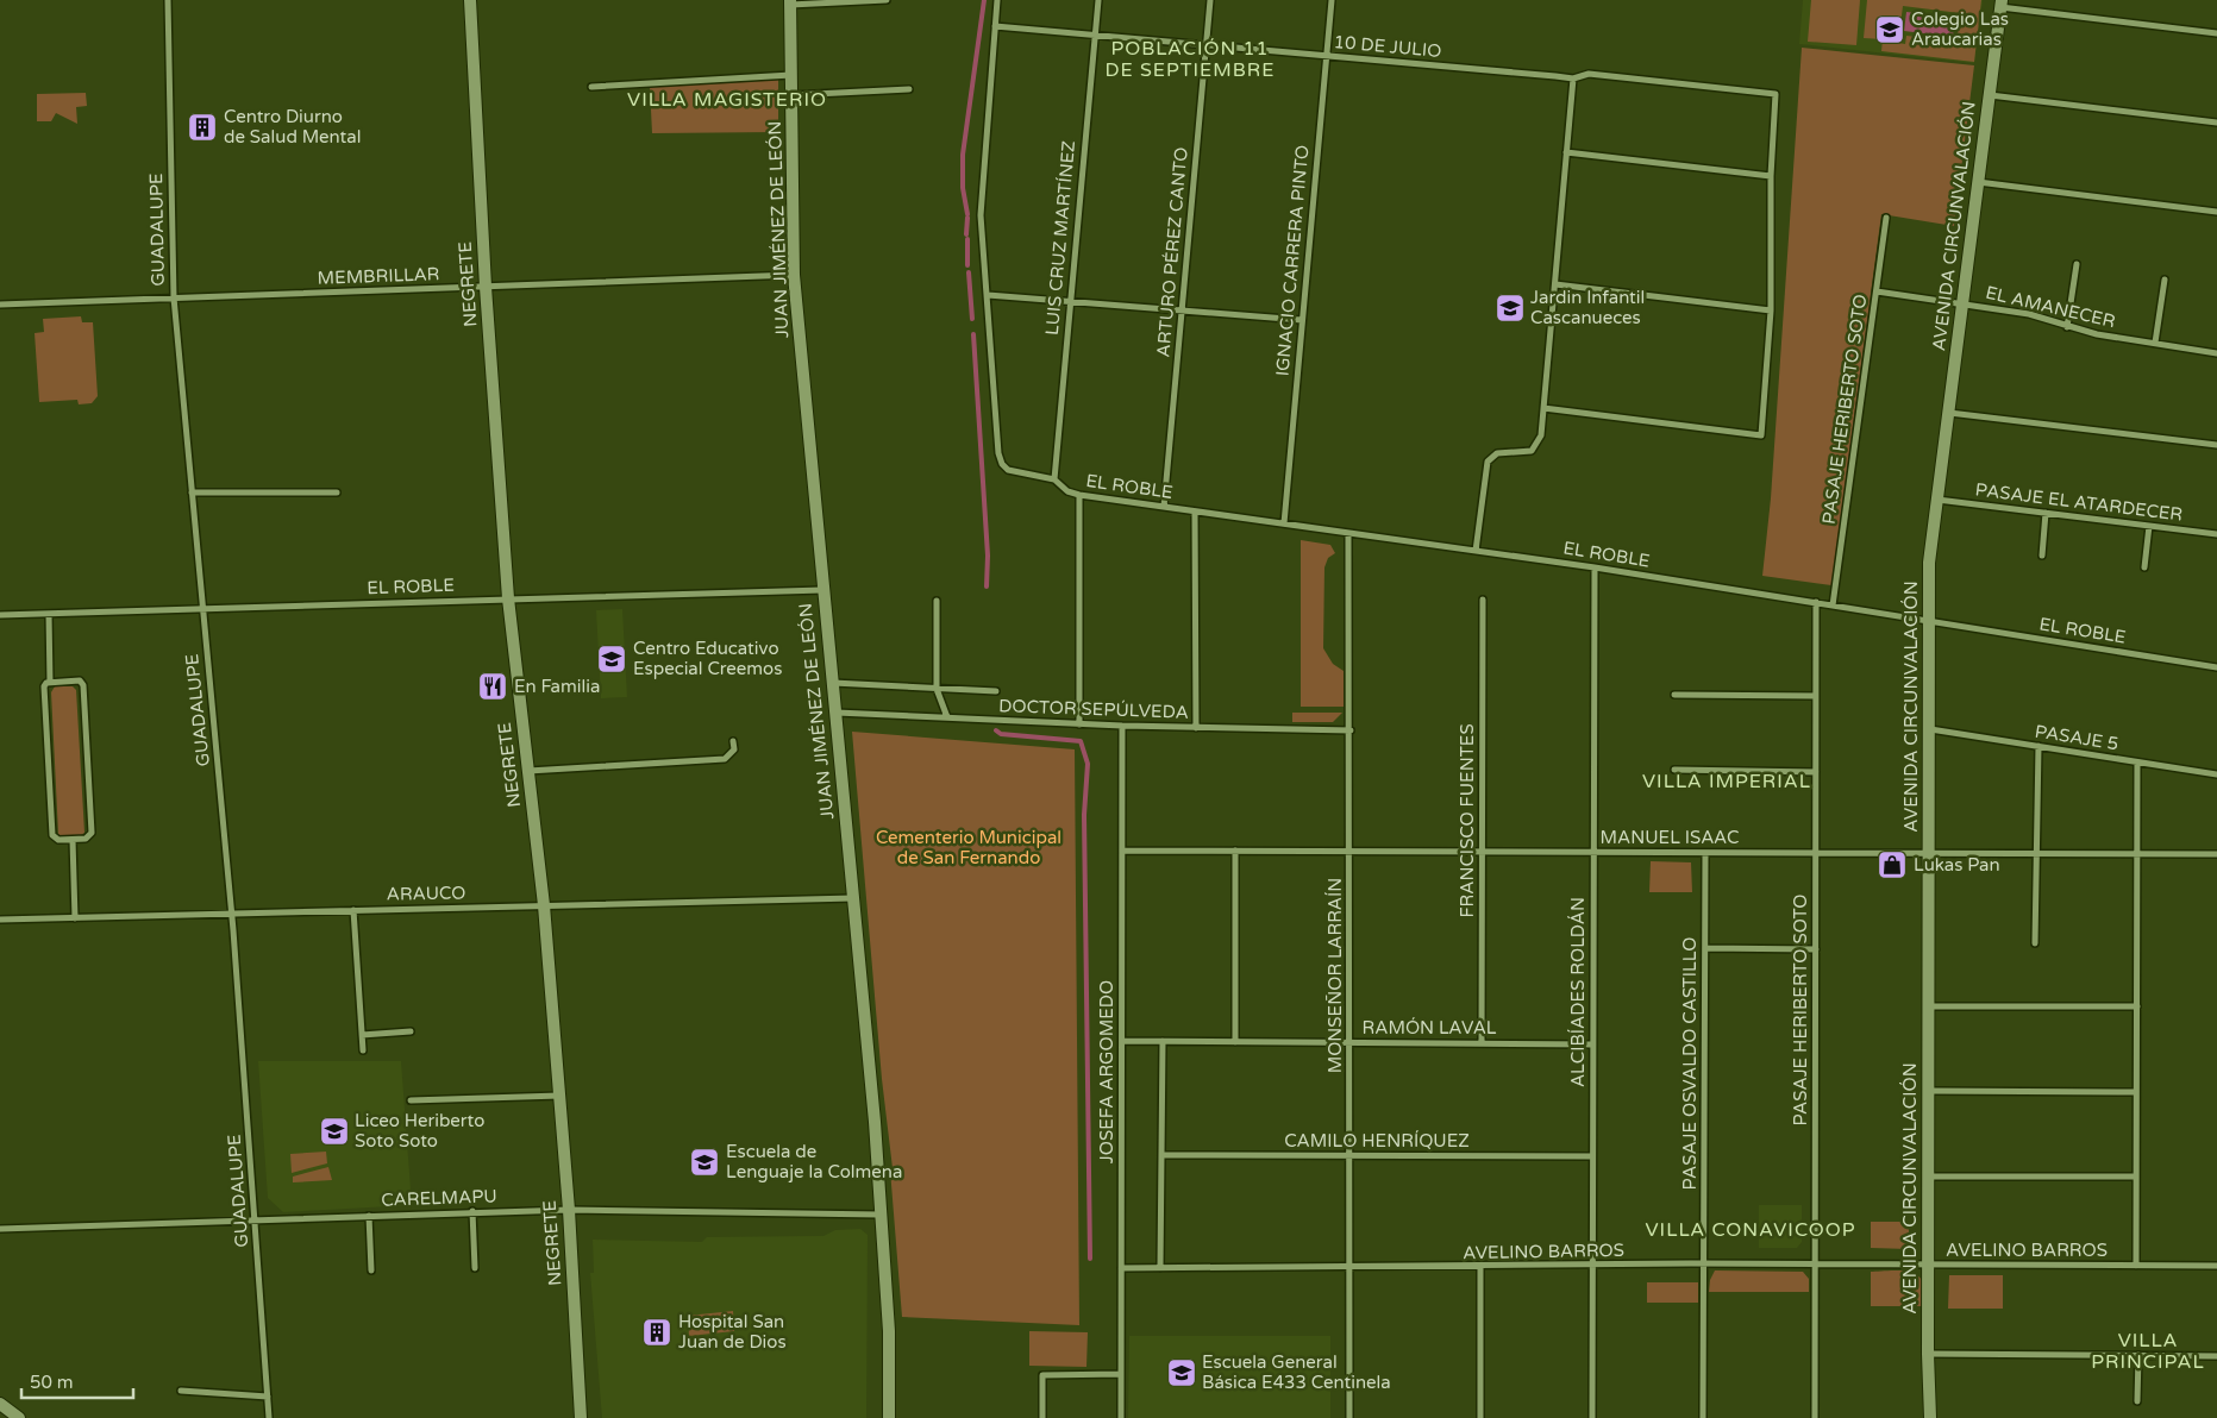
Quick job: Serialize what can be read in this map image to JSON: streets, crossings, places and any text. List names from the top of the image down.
{
  "streets": {
    "main road": ["AVENIDA CIRCUNVALACIÓN", "JUAN JIMÉNEZ DE LEÓN", "NEGRETE"],
    "street": [
      "10 DE JULIO",
      "GUADALUPE",
      "LUIS CRUZ MARTÍNEZ",
      "ARTURO PÉREZ CANTO",
      "IGNACIO CARRERA PINTO",
      "MEMBRILLAR",
      "EL AMANECER",
      "PASAJE HERIBERTO SOTO",
      "EL ROBLE",
      "PASAJE EL ATARDECER",
      "DOCTOR SEPÚLVEDA",
      "PASAJE 5",
      "FRANCISCO FUENTES",
      "MANUEL ISAAC",
      "ARAUCO",
      "MONSEÑOR LARRAÍN",
      "ALCIBÍADES ROLDÁN",
      "RAMÓN LAVAL",
      "PASAJE OSVALDO CASTILLO",
      "JOSEFA ARGOMEDO",
      "CAMILO HENRÍQUEZ",
      "CARELMAPU",
      "AVELINO BARROS"
    ]
  },
  "crossings": [
    ["10 DE JULIO", "LUIS CRUZ MARTÍNEZ"],
    ["10 DE JULIO", "ARTURO PÉREZ CANTO"],
    ["10 DE JULIO", "IGNACIO CARRERA PINTO"],
    ["AVENIDA CIRCUNVALACIÓN", "EL AMANECER"],
    ["AVENIDA CIRCUNVALACIÓN", "EL ROBLE"],
    ["AVENIDA CIRCUNVALACIÓN", "PASAJE EL ATARDECER"],
    ["AVENIDA CIRCUNVALACIÓN", "PASAJE 5"],
    ["AVENIDA CIRCUNVALACIÓN", "MANUEL ISAAC"],
    ["AVENIDA CIRCUNVALACIÓN", "AVELINO BARROS"],
    ["GUADALUPE", "MEMBRILLAR"],
    ["GUADALUPE", "EL ROBLE"],
    ["GUADALUPE", "ARAUCO"],
    ["GUADALUPE", "CARELMAPU"],
    ["JUAN JIMÉNEZ DE LEÓN", "MEMBRILLAR"],
    ["JUAN JIMÉNEZ DE LEÓN", "EL ROBLE"],
    ["JUAN JIMÉNEZ DE LEÓN", "DOCTOR SEPÚLVEDA"],
    ["JUAN JIMÉNEZ DE LEÓN", "ARAUCO"],
    ["JUAN JIMÉNEZ DE LEÓN", "CARELMAPU"],
    ["LUIS CRUZ MARTÍNEZ", "EL ROBLE"],
    ["ARTURO PÉREZ CANTO", "EL ROBLE"],
    ["IGNACIO CARRERA PINTO", "EL ROBLE"],
    ["MEMBRILLAR", "NEGRETE"],
    ["NEGRETE", "EL ROBLE"],
    ["NEGRETE", "ARAUCO"],
    ["NEGRETE", "CARELMAPU"],
    ["EL AMANECER", "PASAJE HERIBERTO SOTO"],
    ["PASAJE HERIBERTO SOTO", "EL ROBLE"],
    ["PASAJE HERIBERTO SOTO", "MANUEL ISAAC"],
    ["PASAJE HERIBERTO SOTO", "AVELINO BARROS"],
    ["EL ROBLE", "MONSEÑOR LARRAÍN"],
    ["EL ROBLE", "ALCIBÍADES ROLDÁN"],
    ["DOCTOR SEPÚLVEDA", "MONSEÑOR LARRAÍN"],
    ["DOCTOR SEPÚLVEDA", "JOSEFA ARGOMEDO"],
    ["FRANCISCO FUENTES", "MANUEL ISAAC"],
    ["FRANCISCO FUENTES", "RAMÓN LAVAL"],
    ["MANUEL ISAAC", "MONSEÑOR LARRAÍN"],
    ["MANUEL ISAAC", "ALCIBÍADES ROLDÁN"],
    ["MANUEL ISAAC", "PASAJE OSVALDO CASTILLO"],
    ["MANUEL ISAAC", "JOSEFA ARGOMEDO"],
    ["MONSEÑOR LARRAÍN", "RAMÓN LAVAL"],
    ["MONSEÑOR LARRAÍN", "CAMILO HENRÍQUEZ"],
    ["MONSEÑOR LARRAÍN", "AVELINO BARROS"],
    ["ALCIBÍADES ROLDÁN", "RAMÓN LAVAL"],
    ["ALCIBÍADES ROLDÁN", "CAMILO HENRÍQUEZ"],
    ["ALCIBÍADES ROLDÁN", "AVELINO BARROS"],
    ["RAMÓN LAVAL", "JOSEFA ARGOMEDO"],
    ["PASAJE OSVALDO CASTILLO", "AVELINO BARROS"],
    ["JOSEFA ARGOMEDO", "AVELINO BARROS"]
  ],
  "districts": [
    "POBLACIÓN 11 DE SEPTIEMBRE",
    "VILLA MAGISTERIO",
    "VILLA IMPERIAL",
    "VILLA CONAVICOOP",
    "VILLA PRINCIPAL"
  ],
  "parks": ["Cementerio Municipal de San Fernando"],
  "places": {
    "school or university": [
      "Colegio Las Araucarias",
      "Jardin Infantil Cascanueces",
      "Centro Educativo Especial Creemos",
      "Liceo Heriberto Soto Soto",
      "Escuela de Lenguaje la Colmena",
      "Escuela General Básica E433 Centinela"
    ],
    "building": ["Centro Diurno de Salud Mental", "Hospital San Juan de Dios"],
    "restaurant": ["En Familia"],
    "shop": ["Lukas Pan"]
  },
  "scale_bar": "50 m"
}
